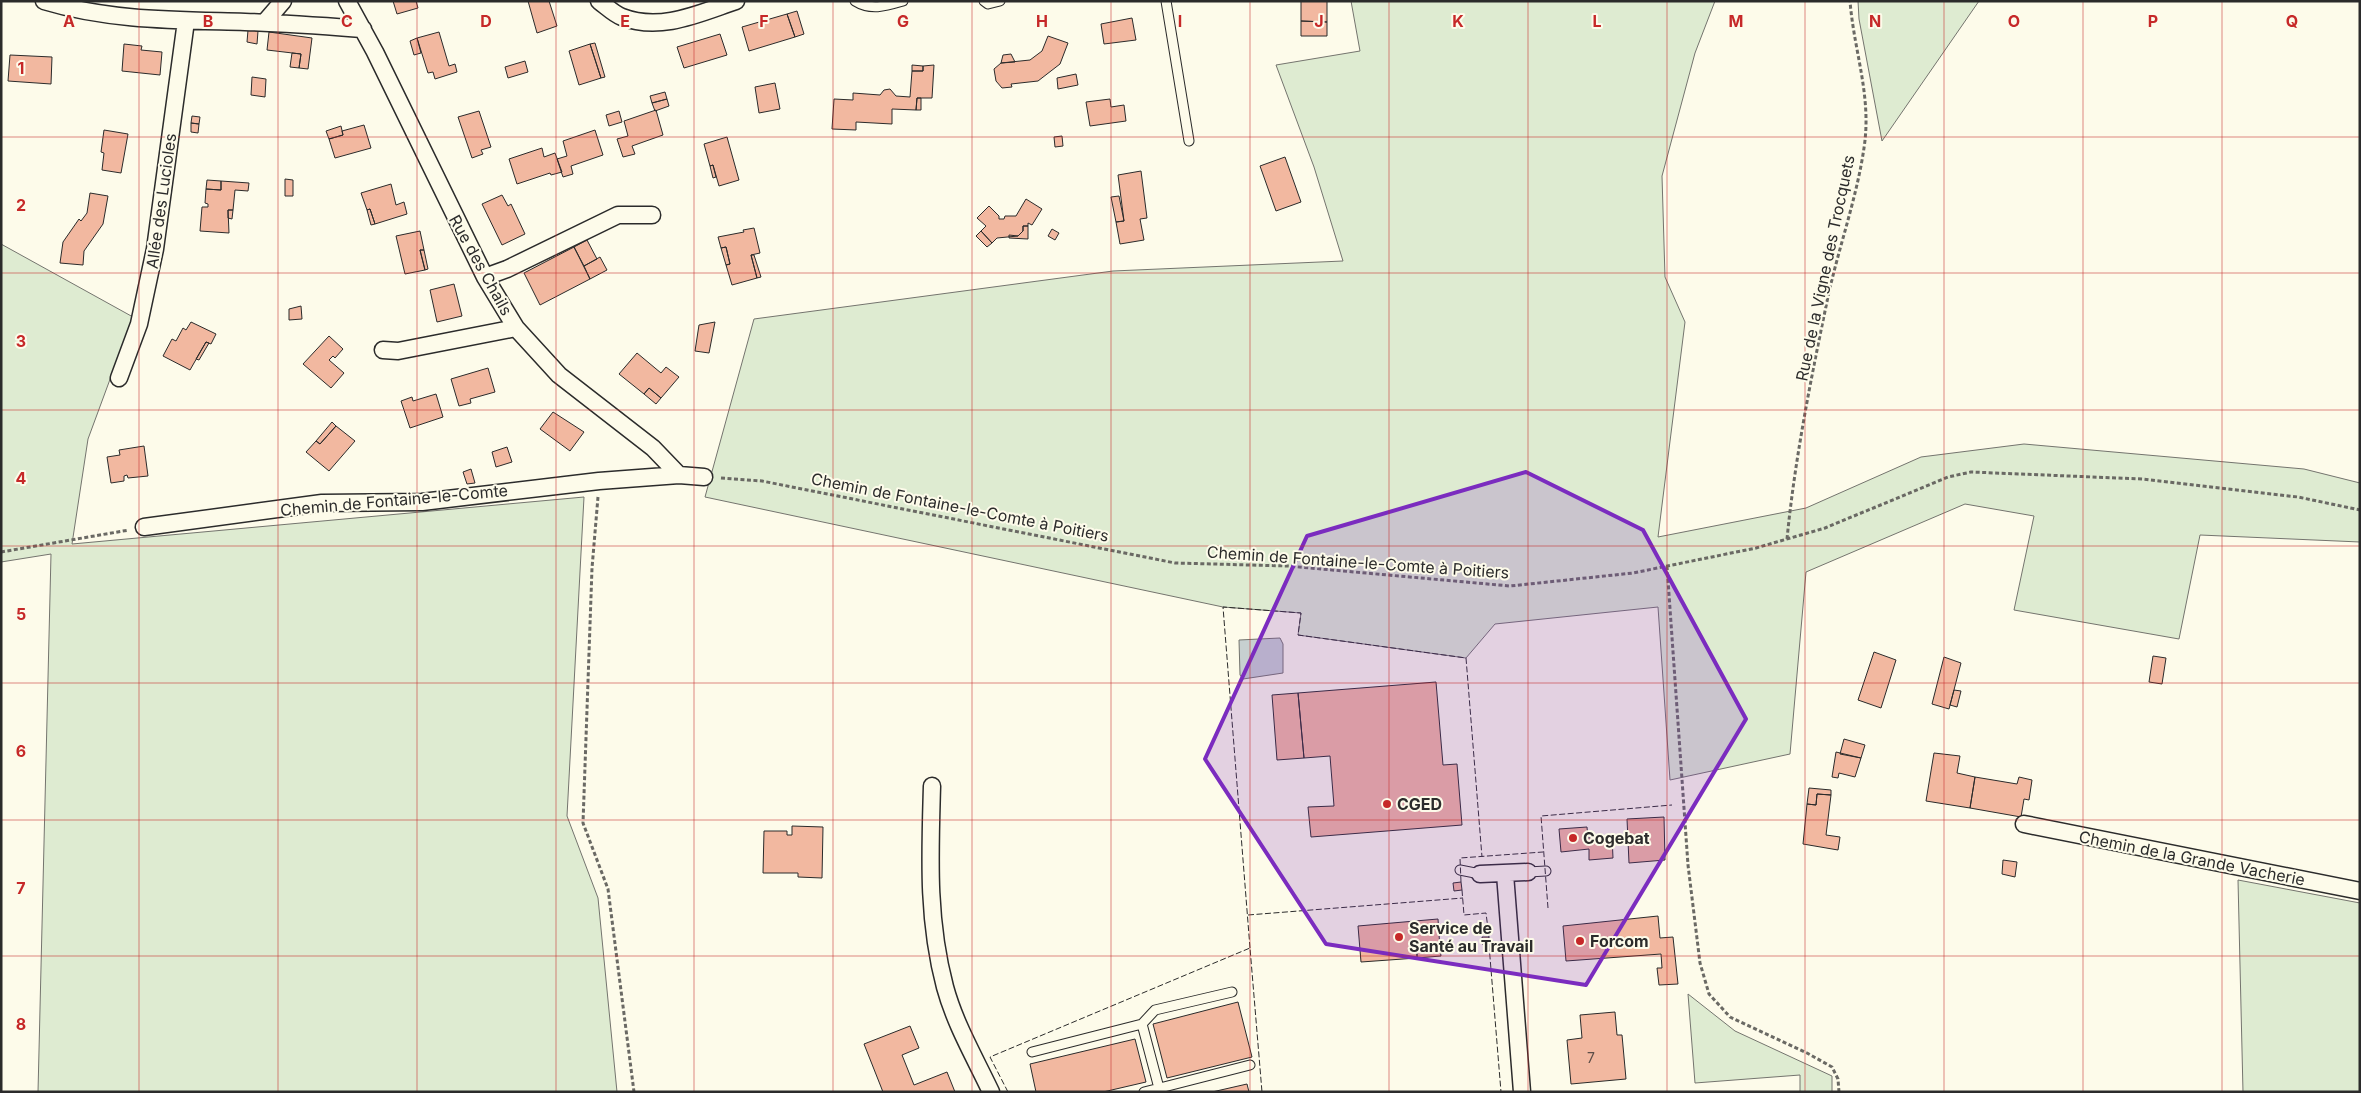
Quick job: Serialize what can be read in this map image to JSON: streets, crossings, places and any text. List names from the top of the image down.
{
  "streets": {
    "street": [
      "Allée des Lucioles",
      "Rue des Chails",
      "Chemin de Fontaine-le-Comte",
      "Chemin de la Grande Vacherie"
    ],
    "path": ["Rue de la Vigne des Trocquets", "Chemin de Fontaine-le-Comte à Poitiers"]
  },
  "crossings": [
    ["Rue des Chails", "Chemin de Fontaine-le-Comte"],
    ["Rue de la Vigne des Trocquets", "Chemin de Fontaine-le-Comte à Poitiers"],
    ["Chemin de Fontaine-le-Comte", "Chemin de Fontaine-le-Comte à Poitiers"]
  ],
  "places": [
    "CGED",
    "Cogebat",
    "Service de Santé au Travail",
    "Forcom"
  ],
  "house_numbers": ["7"],
  "grid": {
    "columns": [
      "A",
      "B",
      "C",
      "D",
      "E",
      "F",
      "G",
      "H",
      "I",
      "J",
      "K",
      "L",
      "M",
      "N",
      "O",
      "P",
      "Q"
    ],
    "rows": [
      "1",
      "2",
      "3",
      "4",
      "5",
      "6",
      "7",
      "8"
    ]
  }
}
